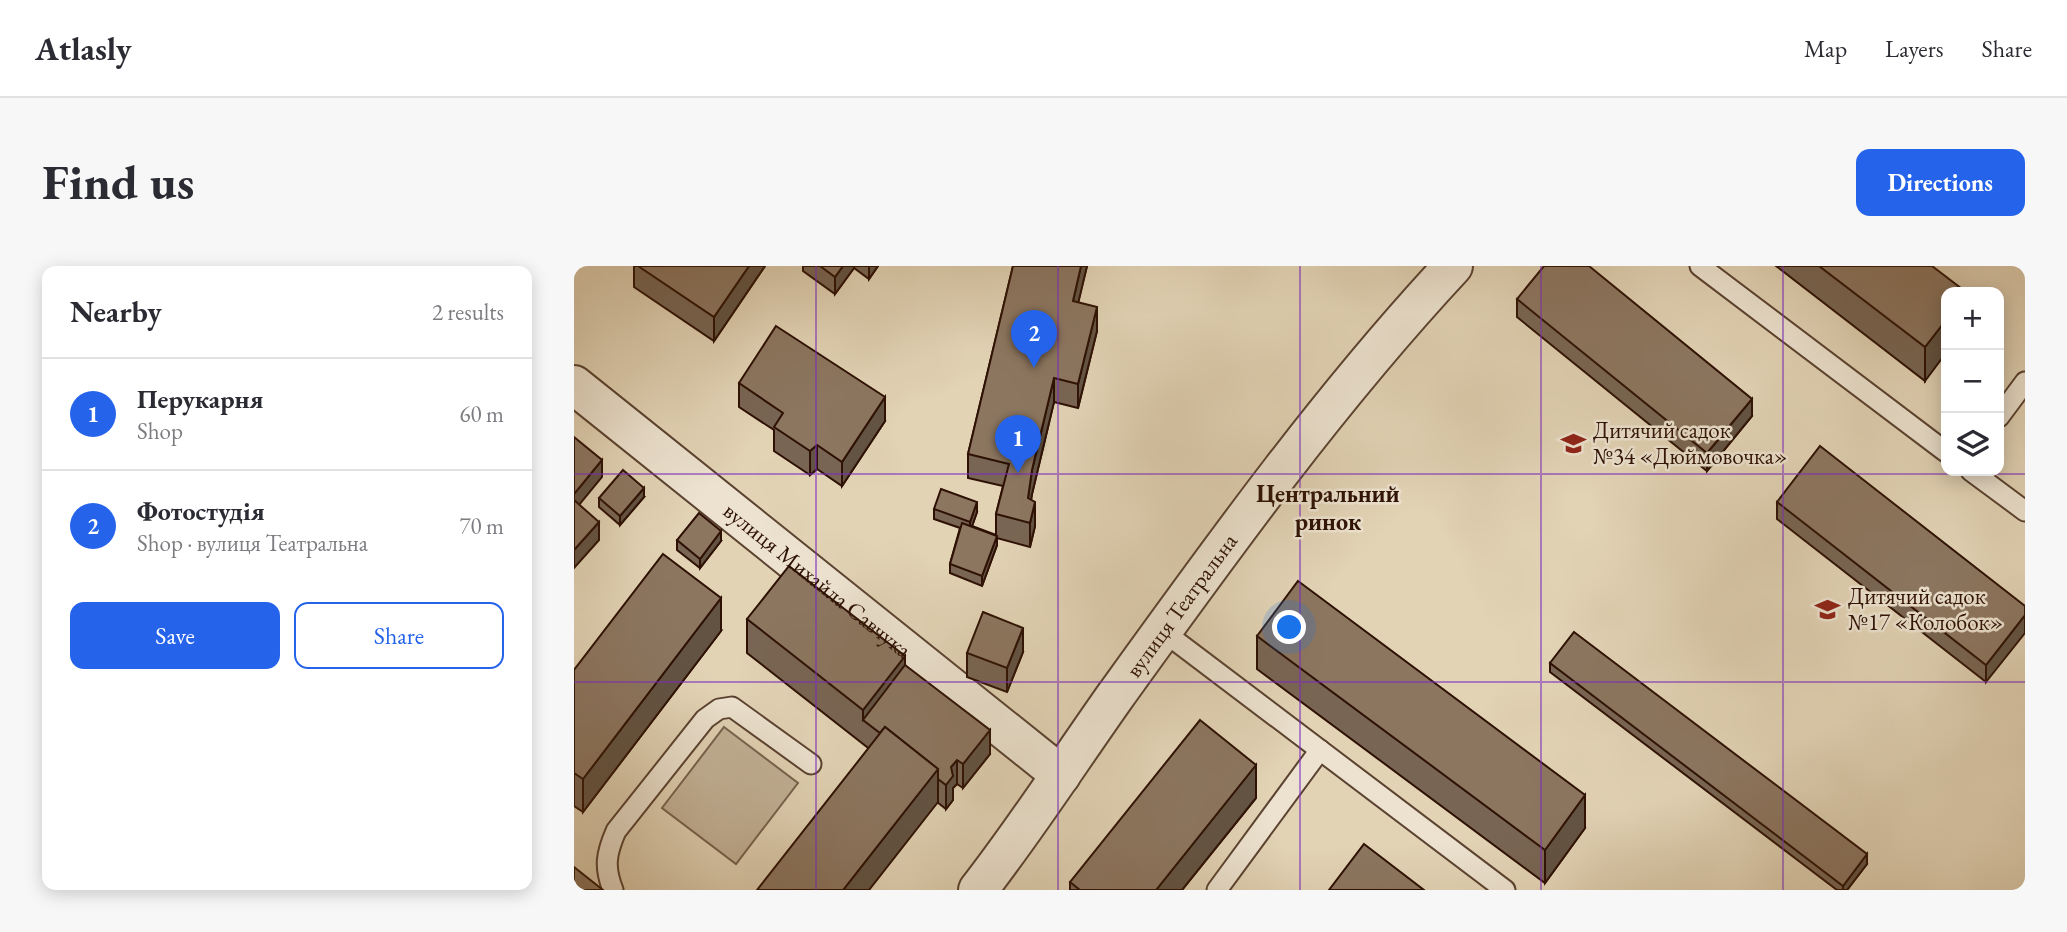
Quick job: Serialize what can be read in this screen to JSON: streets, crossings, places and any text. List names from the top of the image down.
{
  "streets": {
    "street": ["вулиця Михайла Савчука", "вулиця Театральна"]
  },
  "crossings": [
    ["вулиця Михайла Савчука", "вулиця Театральна"]
  ],
  "districts": ["Центральний ринок"],
  "places": {
    "school or university": ["Дитячий садок №34 «Дюймовочка»", "Дитячий садок №17 «Колобок»"]
  },
  "page": {
    "header": "Atlasly",
    "nav": ["Map", "Layers", "Share"],
    "buttons": [
      "Directions",
      ["Save", "Share"]
    ],
    "title": "Find us",
    "heading": ["Nearby", "2 results"],
    "map_buttons": ["+", "−"],
    "pins": ["2", "1"],
    "list": [
      {
        "mark": "1",
        "name": "Перукарня",
        "note": "Shop",
        "value": "60 m"
      },
      {
        "mark": "2",
        "name": "Фотостудія",
        "note": "Shop · вулиця Театральна",
        "value": "70 m"
      }
    ]
  }
}
